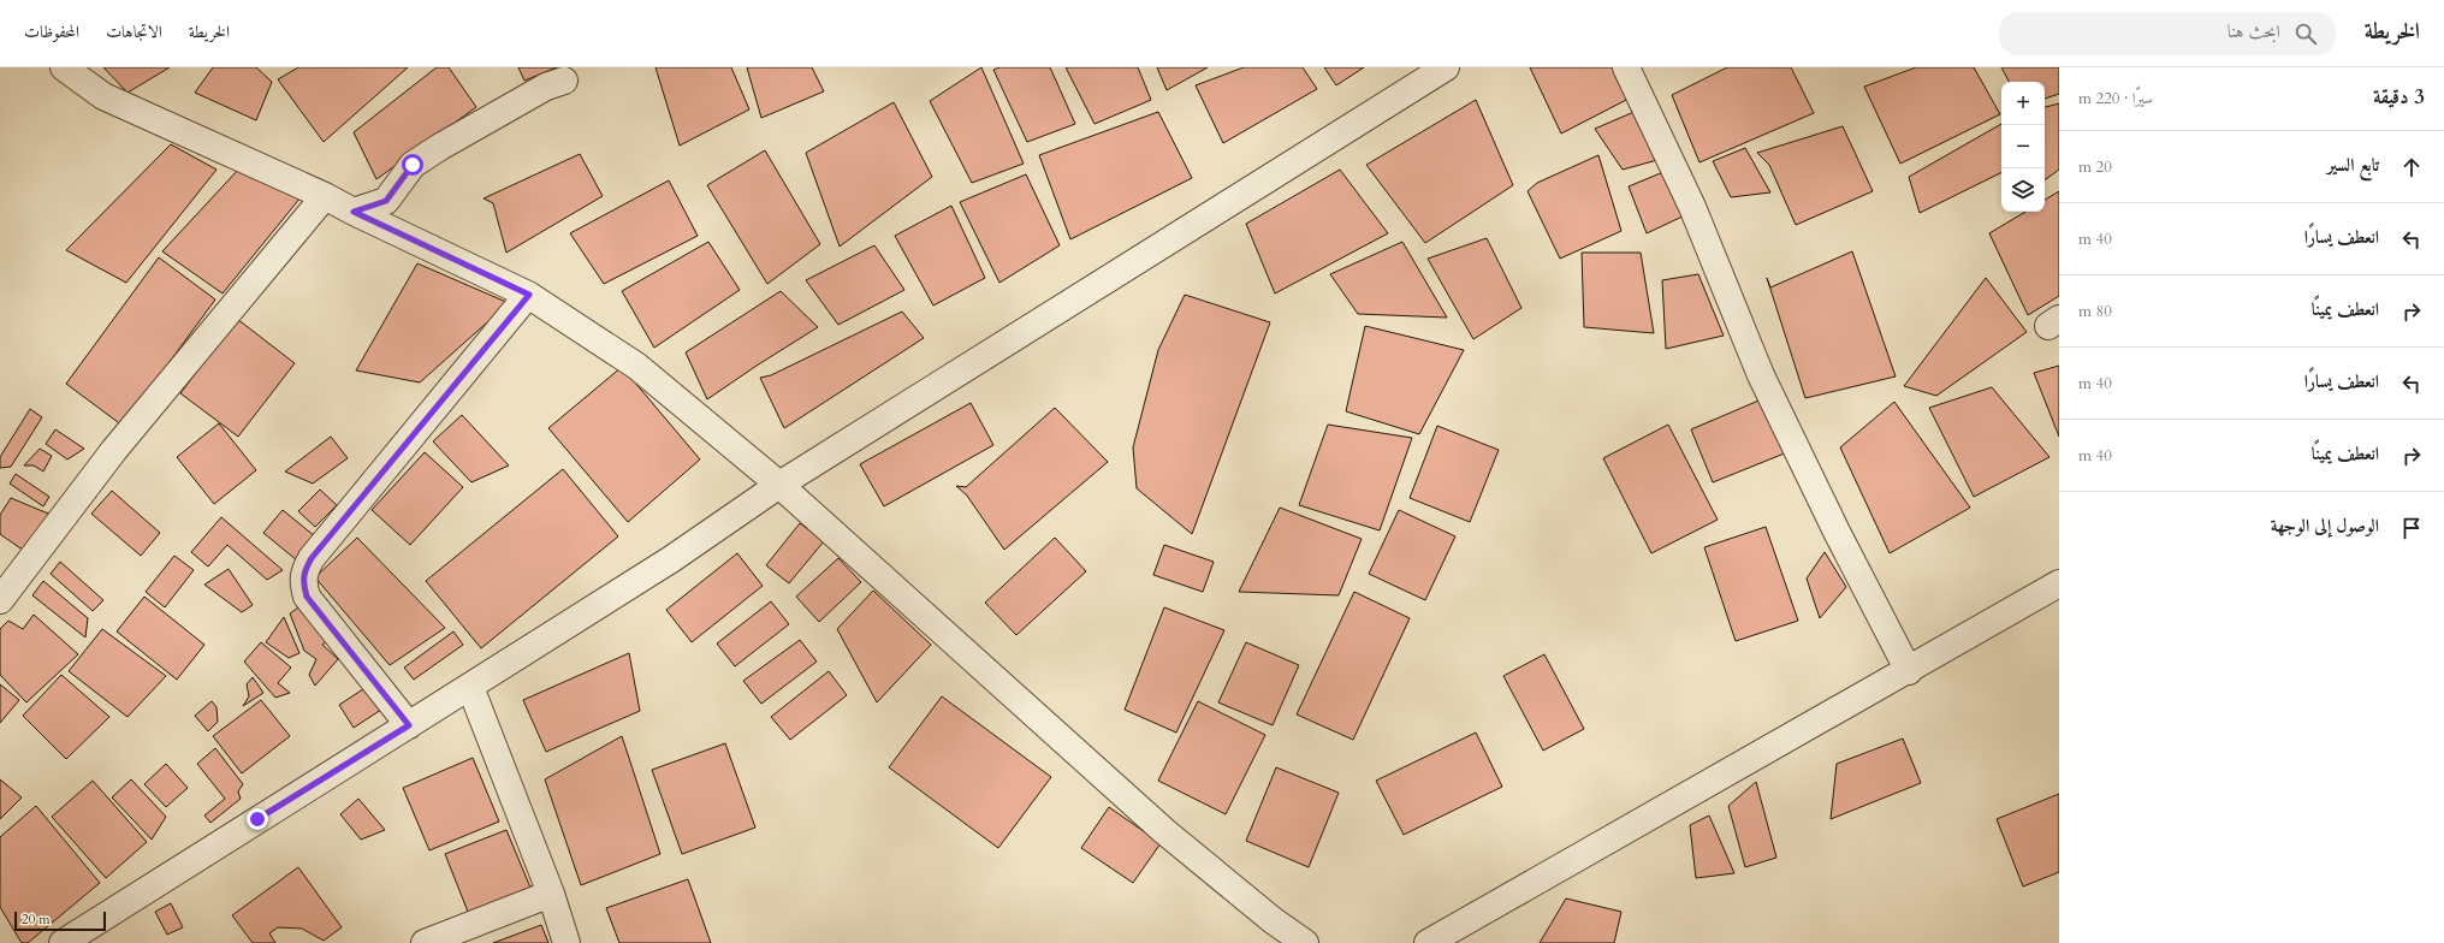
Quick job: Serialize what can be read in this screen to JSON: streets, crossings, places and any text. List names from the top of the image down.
{
  "scale_bar": "20 m",
  "page": {
    "header": "الخريطة",
    "search": "ابحث هنا",
    "nav": ["الخريطة", "الاتجاهات", "المحفوظات"],
    "heading": ["3 دقيقة", "سيرًا · 220 m"],
    "map_buttons": ["+", "−"],
    "list": [
      ["تابع السير", "20 m"],
      ["انعطف يسارًا", "40 m"],
      ["انعطف يمينًا", "80 m"],
      ["انعطف يسارًا", "40 m"],
      ["انعطف يمينًا", "40 m"],
      "الوصول إلى الوجهة"
    ],
    "scale": "20 m"
  }
}
